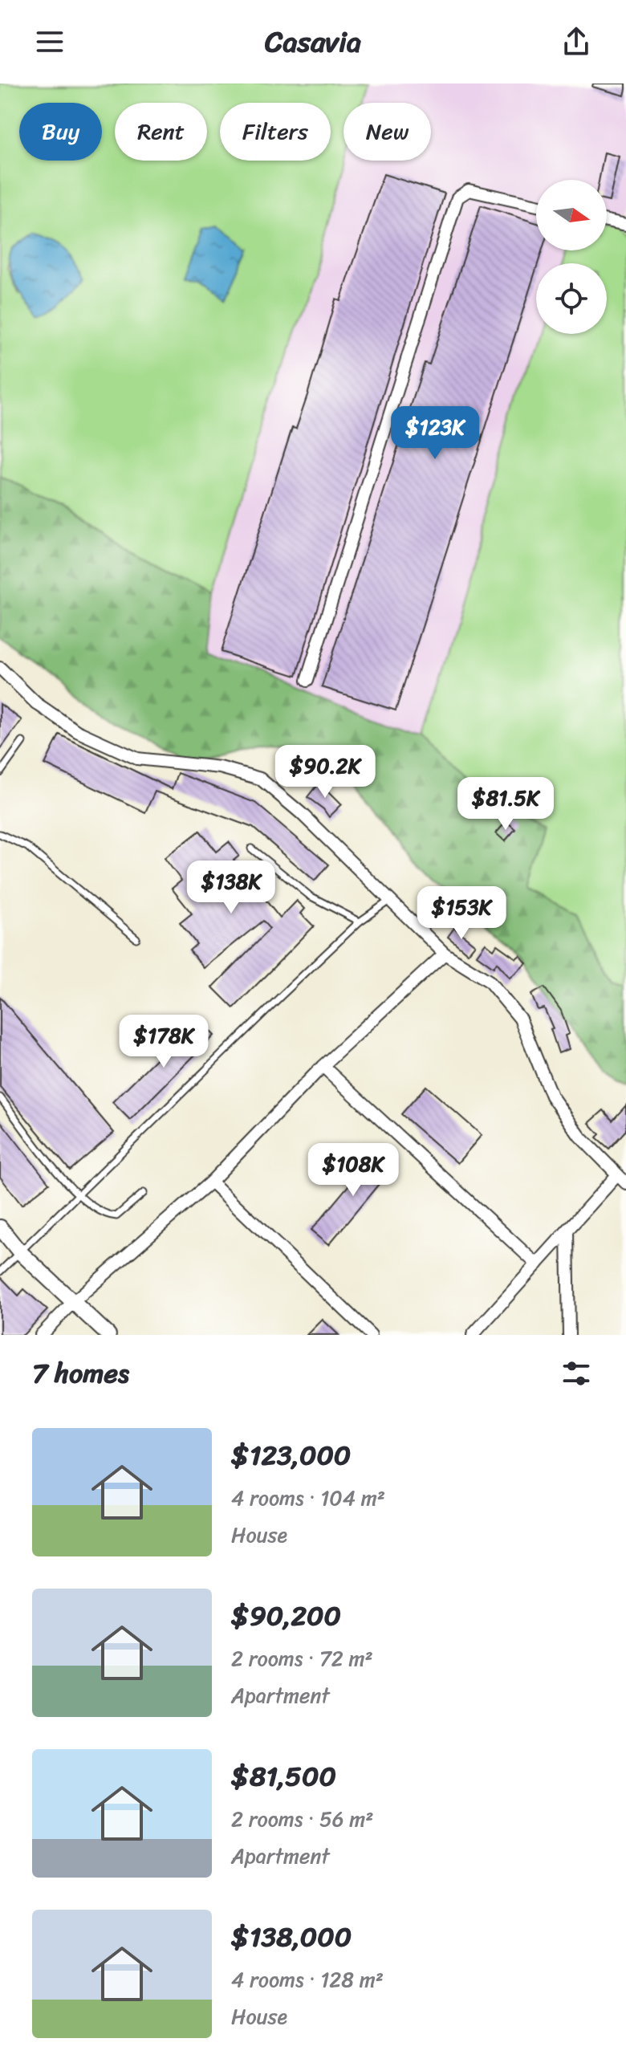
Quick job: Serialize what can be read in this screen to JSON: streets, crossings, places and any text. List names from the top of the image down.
{
  "north": "right",
  "page": {
    "header": "Casavia",
    "chip": [
      "Buy",
      "Rent",
      "Filters",
      "New"
    ],
    "price": [
      "$123K",
      "$90.2K",
      "$81.5K",
      "$138K",
      "$153K",
      "$178K",
      "$108K"
    ],
    "heading": "7 homes",
    "list": [
      {
        "name": "$123,000",
        "note": "4 rooms · 104 m² · House"
      },
      {
        "name": "$90,200",
        "note": "2 rooms · 72 m² · Apartment"
      },
      {
        "name": "$81,500",
        "note": "2 rooms · 56 m² · Apartment"
      },
      {
        "name": "$138,000",
        "note": "4 rooms · 128 m² · House"
      }
    ]
  }
}
